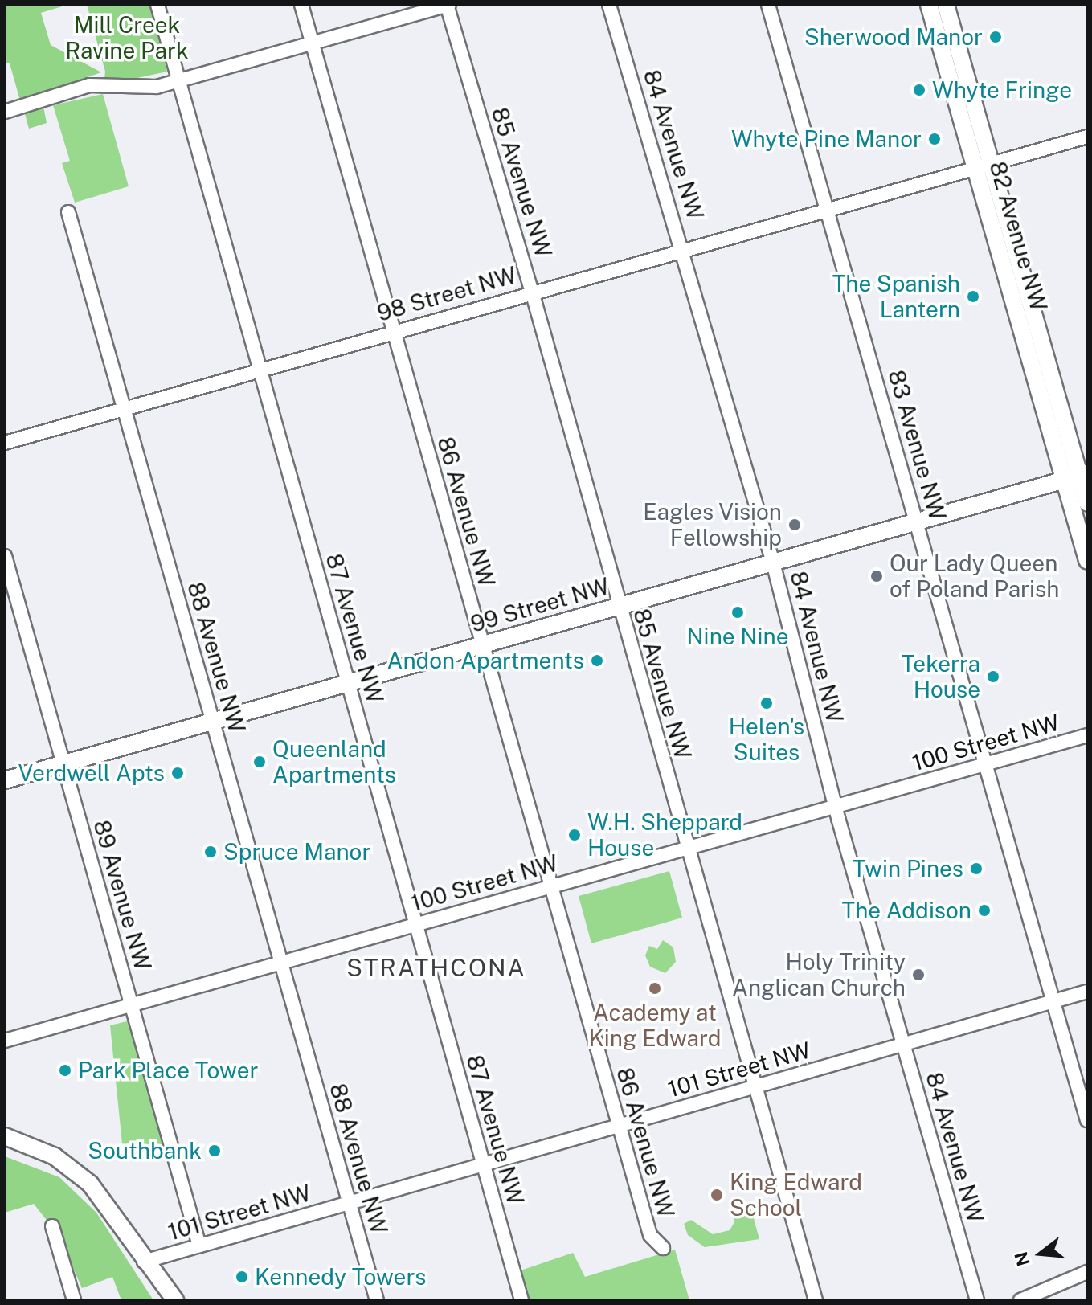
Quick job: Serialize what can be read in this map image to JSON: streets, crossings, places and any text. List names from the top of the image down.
{
  "streets": {
    "main road": ["82 Avenue NW", "99 Street NW"],
    "street": [
      "84 Avenue NW",
      "85 Avenue NW",
      "98 Street NW",
      "83 Avenue NW",
      "86 Avenue NW",
      "87 Avenue NW",
      "88 Avenue NW",
      "100 Street NW",
      "89 Avenue NW",
      "101 Street NW"
    ]
  },
  "crossings": [
    ["84 Avenue NW", "98 Street NW"],
    ["84 Avenue NW", "99 Street NW"],
    ["84 Avenue NW", "100 Street NW"],
    ["84 Avenue NW", "101 Street NW"],
    ["85 Avenue NW", "98 Street NW"],
    ["85 Avenue NW", "99 Street NW"],
    ["85 Avenue NW", "100 Street NW"],
    ["85 Avenue NW", "101 Street NW"],
    ["82 Avenue NW", "98 Street NW"],
    ["82 Avenue NW", "99 Street NW"],
    ["98 Street NW", "83 Avenue NW"],
    ["98 Street NW", "86 Avenue NW"],
    ["98 Street NW", "87 Avenue NW"],
    ["98 Street NW", "88 Avenue NW"],
    ["83 Avenue NW", "99 Street NW"],
    ["83 Avenue NW", "100 Street NW"],
    ["83 Avenue NW", "101 Street NW"],
    ["86 Avenue NW", "99 Street NW"],
    ["86 Avenue NW", "100 Street NW"],
    ["86 Avenue NW", "101 Street NW"],
    ["99 Street NW", "87 Avenue NW"],
    ["99 Street NW", "88 Avenue NW"],
    ["99 Street NW", "89 Avenue NW"],
    ["87 Avenue NW", "100 Street NW"],
    ["87 Avenue NW", "101 Street NW"],
    ["88 Avenue NW", "100 Street NW"],
    ["88 Avenue NW", "101 Street NW"],
    ["100 Street NW", "89 Avenue NW"],
    ["89 Avenue NW", "101 Street NW"]
  ],
  "districts": ["STRATHCONA"],
  "parks": ["Mill Creek Ravine Park"],
  "places": [
    "Sherwood Manor",
    "Whyte Fringe",
    "Whyte Pine Manor",
    "The Spanish Lantern",
    "Eagles Vision Fellowship",
    "Our Lady Queen of Poland Parish",
    "Nine Nine",
    "Andon Apartments",
    "Tekerra House",
    "Helen's Suites",
    "Queenland Apartments",
    "Verdwell Apts",
    "W.H. Sheppard House",
    "Spruce Manor",
    "Twin Pines",
    "The Addison",
    "Holy Trinity Anglican Church",
    "Academy at King Edward",
    "Park Place Tower",
    "Southbank",
    "King Edward School",
    "Kennedy Towers"
  ],
  "north": "left"
}
